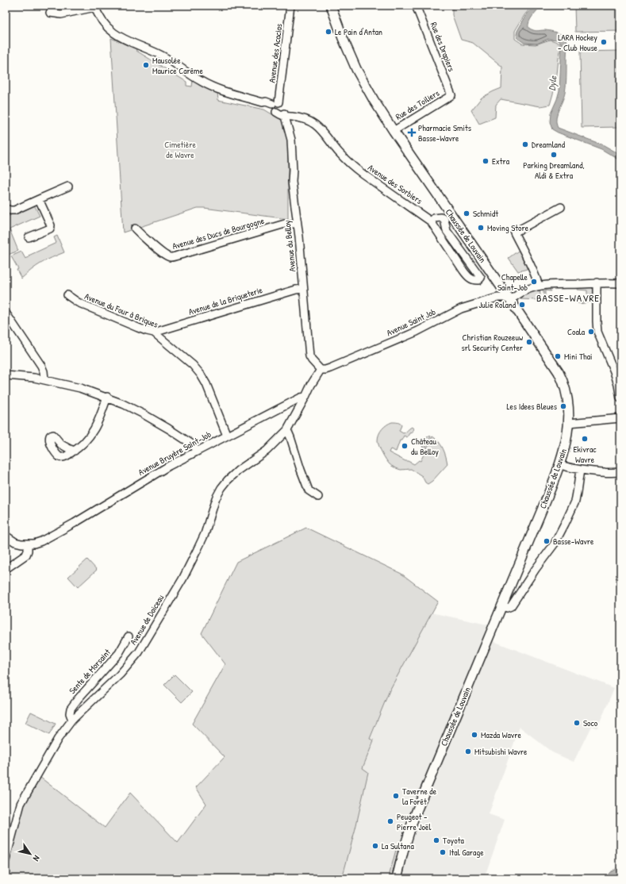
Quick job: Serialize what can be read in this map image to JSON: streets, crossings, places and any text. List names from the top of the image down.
{
  "streets": {
    "main road": ["Chaussée de Louvain"],
    "street": [
      "Rue des Drapiers",
      "Avenue des Acacias",
      "Rue des Toiliers",
      "Avenue des Sorbiers",
      "Avenue des Ducs de Bourgogne",
      "Avenue du Belloy",
      "Avenue de la Briqueterie",
      "Avenue du Four à Briques",
      "Avenue Saint Job",
      "Avenue Bruyère Saint-Job",
      "Avenue de Doiceau",
      "Sente de Morsaint"
    ]
  },
  "crossings": [
    ["Rue des Drapiers", "Rue des Toiliers"],
    ["Rue des Toiliers", "Chaussée de Louvain"],
    ["Avenue des Sorbiers", "Avenue du Belloy"],
    ["Avenue des Ducs de Bourgogne", "Avenue du Belloy"],
    ["Chaussée de Louvain", "Avenue Saint Job"],
    ["Avenue du Belloy", "Avenue de la Briqueterie"],
    ["Avenue du Belloy", "Avenue Saint Job"],
    ["Avenue de la Briqueterie", "Avenue du Four à Briques"],
    ["Avenue du Four à Briques", "Avenue Bruyère Saint-Job"],
    ["Avenue Bruyère Saint-Job", "Avenue de Doiceau"],
    ["Avenue de Doiceau", "Sente de Morsaint"]
  ],
  "districts": ["BASSE-WAVRE"],
  "water": ["Dyle"],
  "parks": ["Cimetière de Wavre"],
  "places": {
    "other": [
      "Le Pain d'Antan",
      "LARA Hockey - Club House",
      "Mausolée Maurice Carême",
      "Dreamland",
      "Parking Dreamland, Aldi & Extra",
      "Extra",
      "Schmidt",
      "Moving Store",
      "Chapelle Saint-Job",
      "Julie Roland",
      "Coala",
      "Christian Rouzeeuw srl Security Center",
      "Mini Thai",
      "Les Idees Bleues",
      "Ekivrac Wavre",
      "Château du Belloy",
      "Basse-Wavre",
      "Soco",
      "Mazda Wavre",
      "Mitsubishi Wavre",
      "Taverne de la Forêt",
      "Peugeot - Pierre Joël",
      "Toyota",
      "La Sultana",
      "Ital Garage"
    ],
    "health": ["Pharmacie Smits Basse-Wavre"]
  },
  "north": "bottom right"
}
